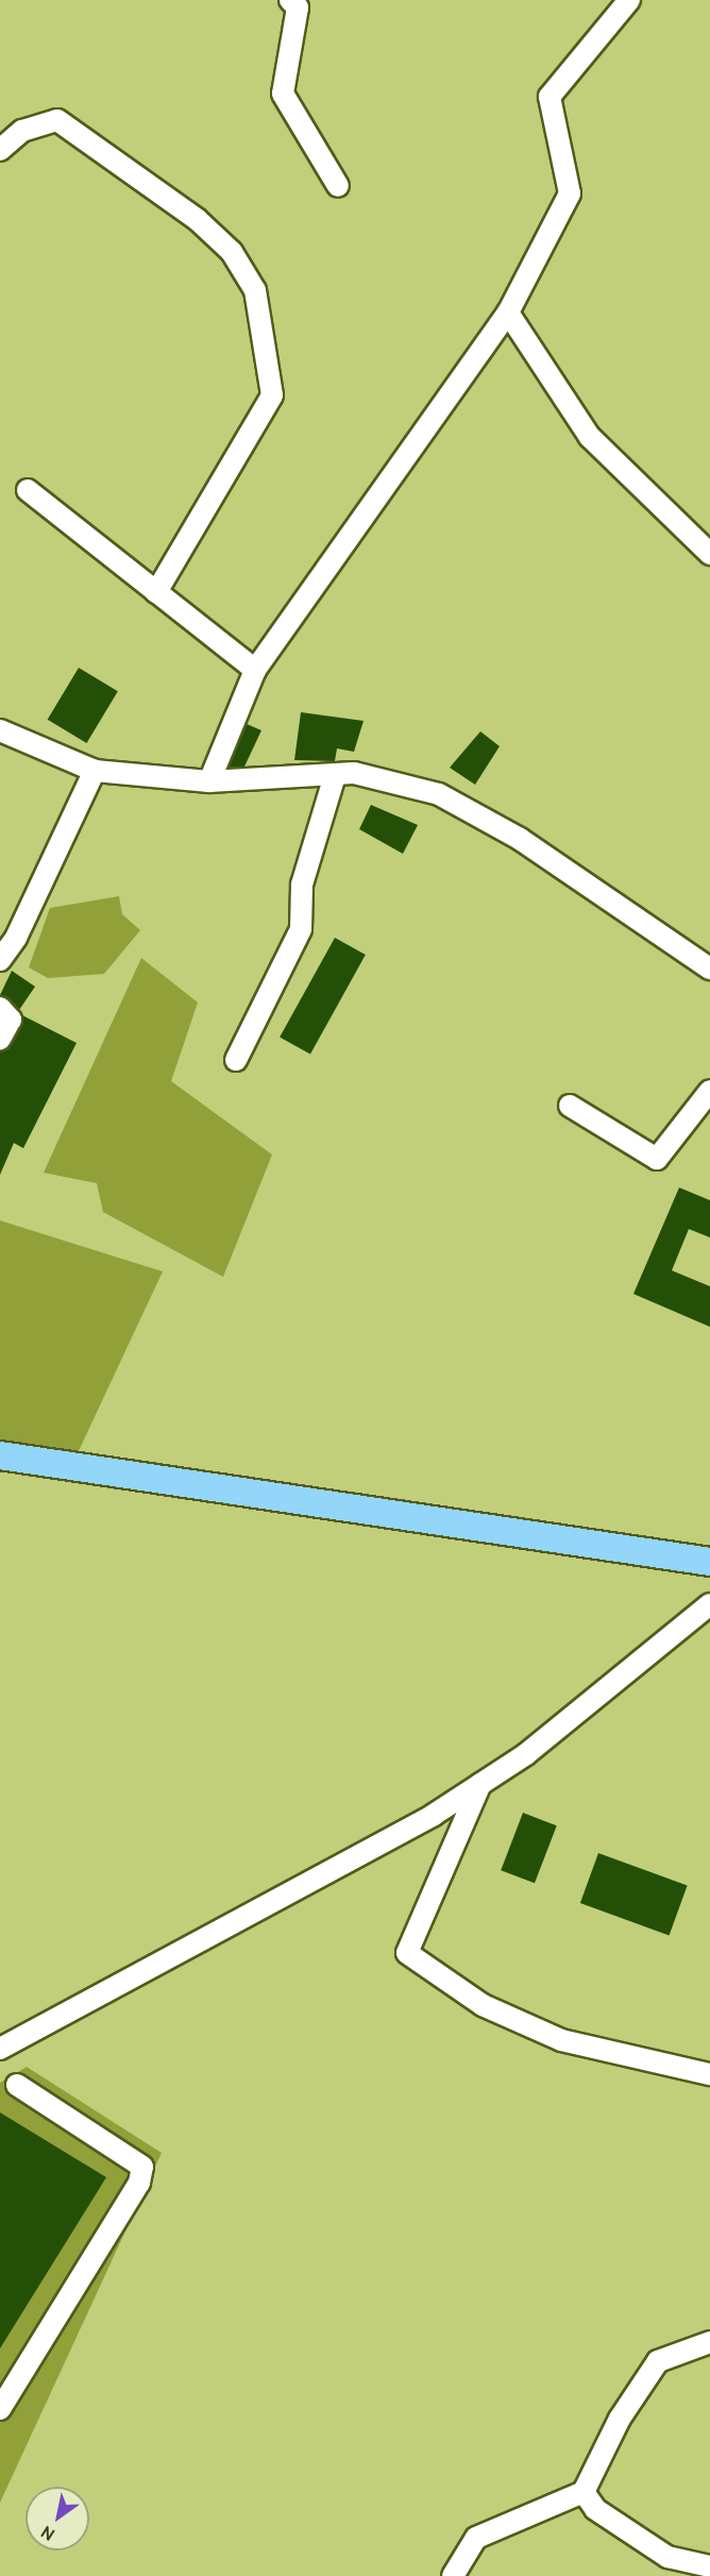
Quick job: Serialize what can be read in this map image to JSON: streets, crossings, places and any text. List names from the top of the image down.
{
  "north": "bottom left"
}
